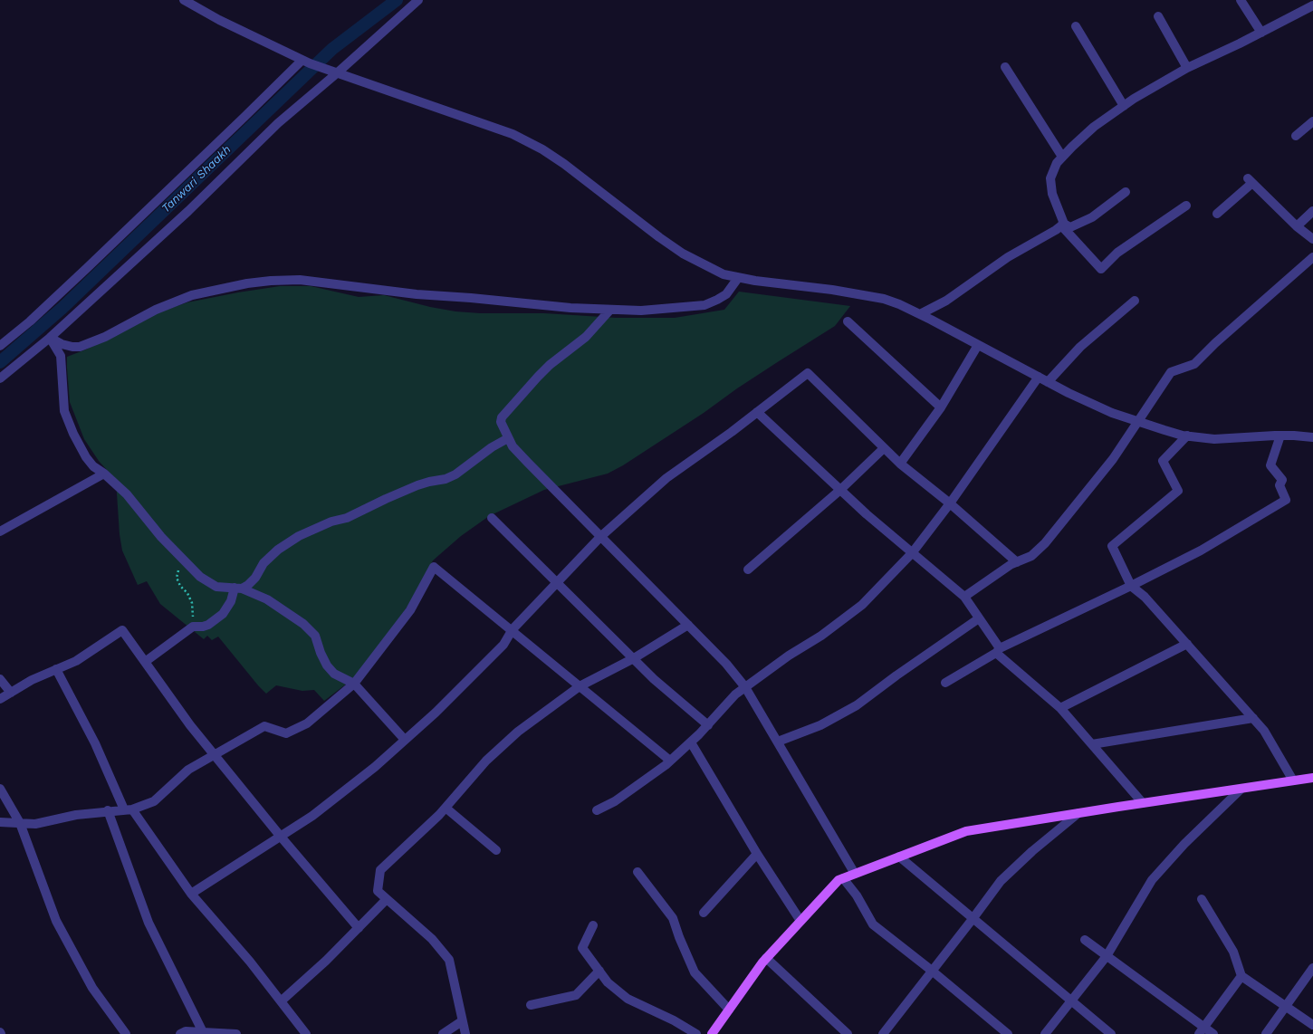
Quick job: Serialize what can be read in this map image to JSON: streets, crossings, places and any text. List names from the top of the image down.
{
  "water": ["Tanwari Shaakh"]
}
